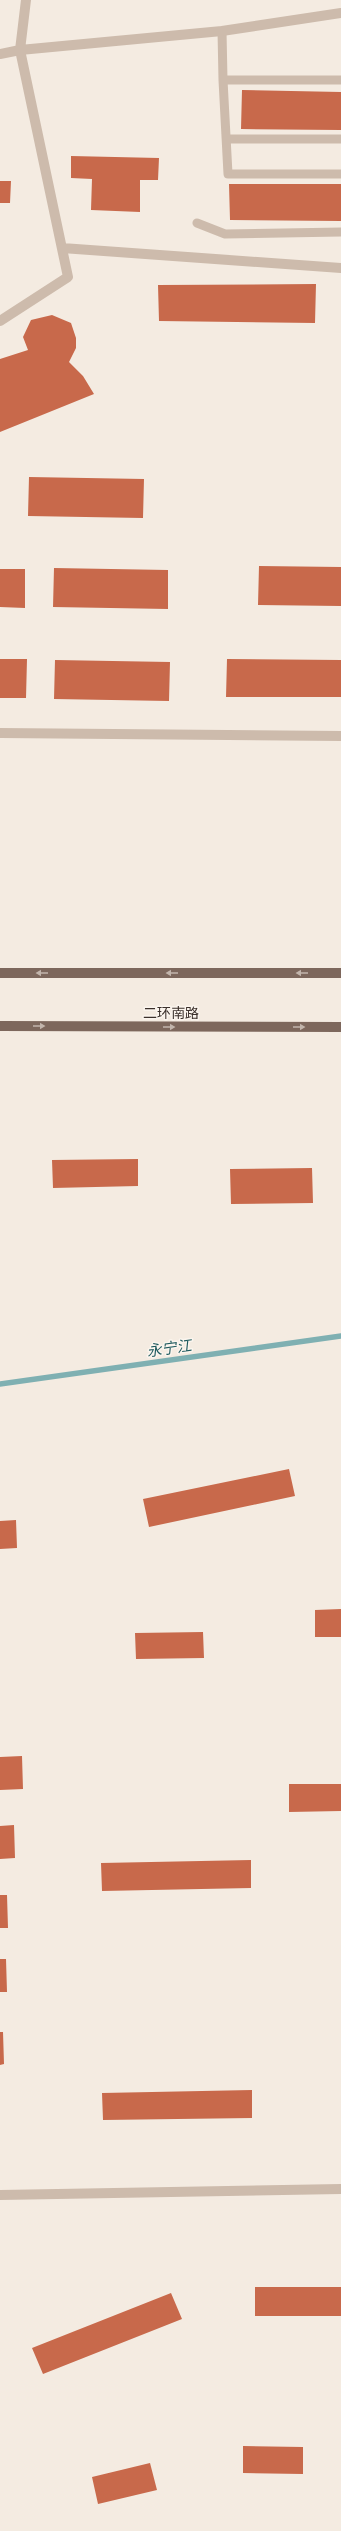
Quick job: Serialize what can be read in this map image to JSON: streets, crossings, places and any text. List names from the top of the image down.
{
  "streets": {
    "main road": ["二环南路"]
  },
  "water": ["永宁江"]
}
